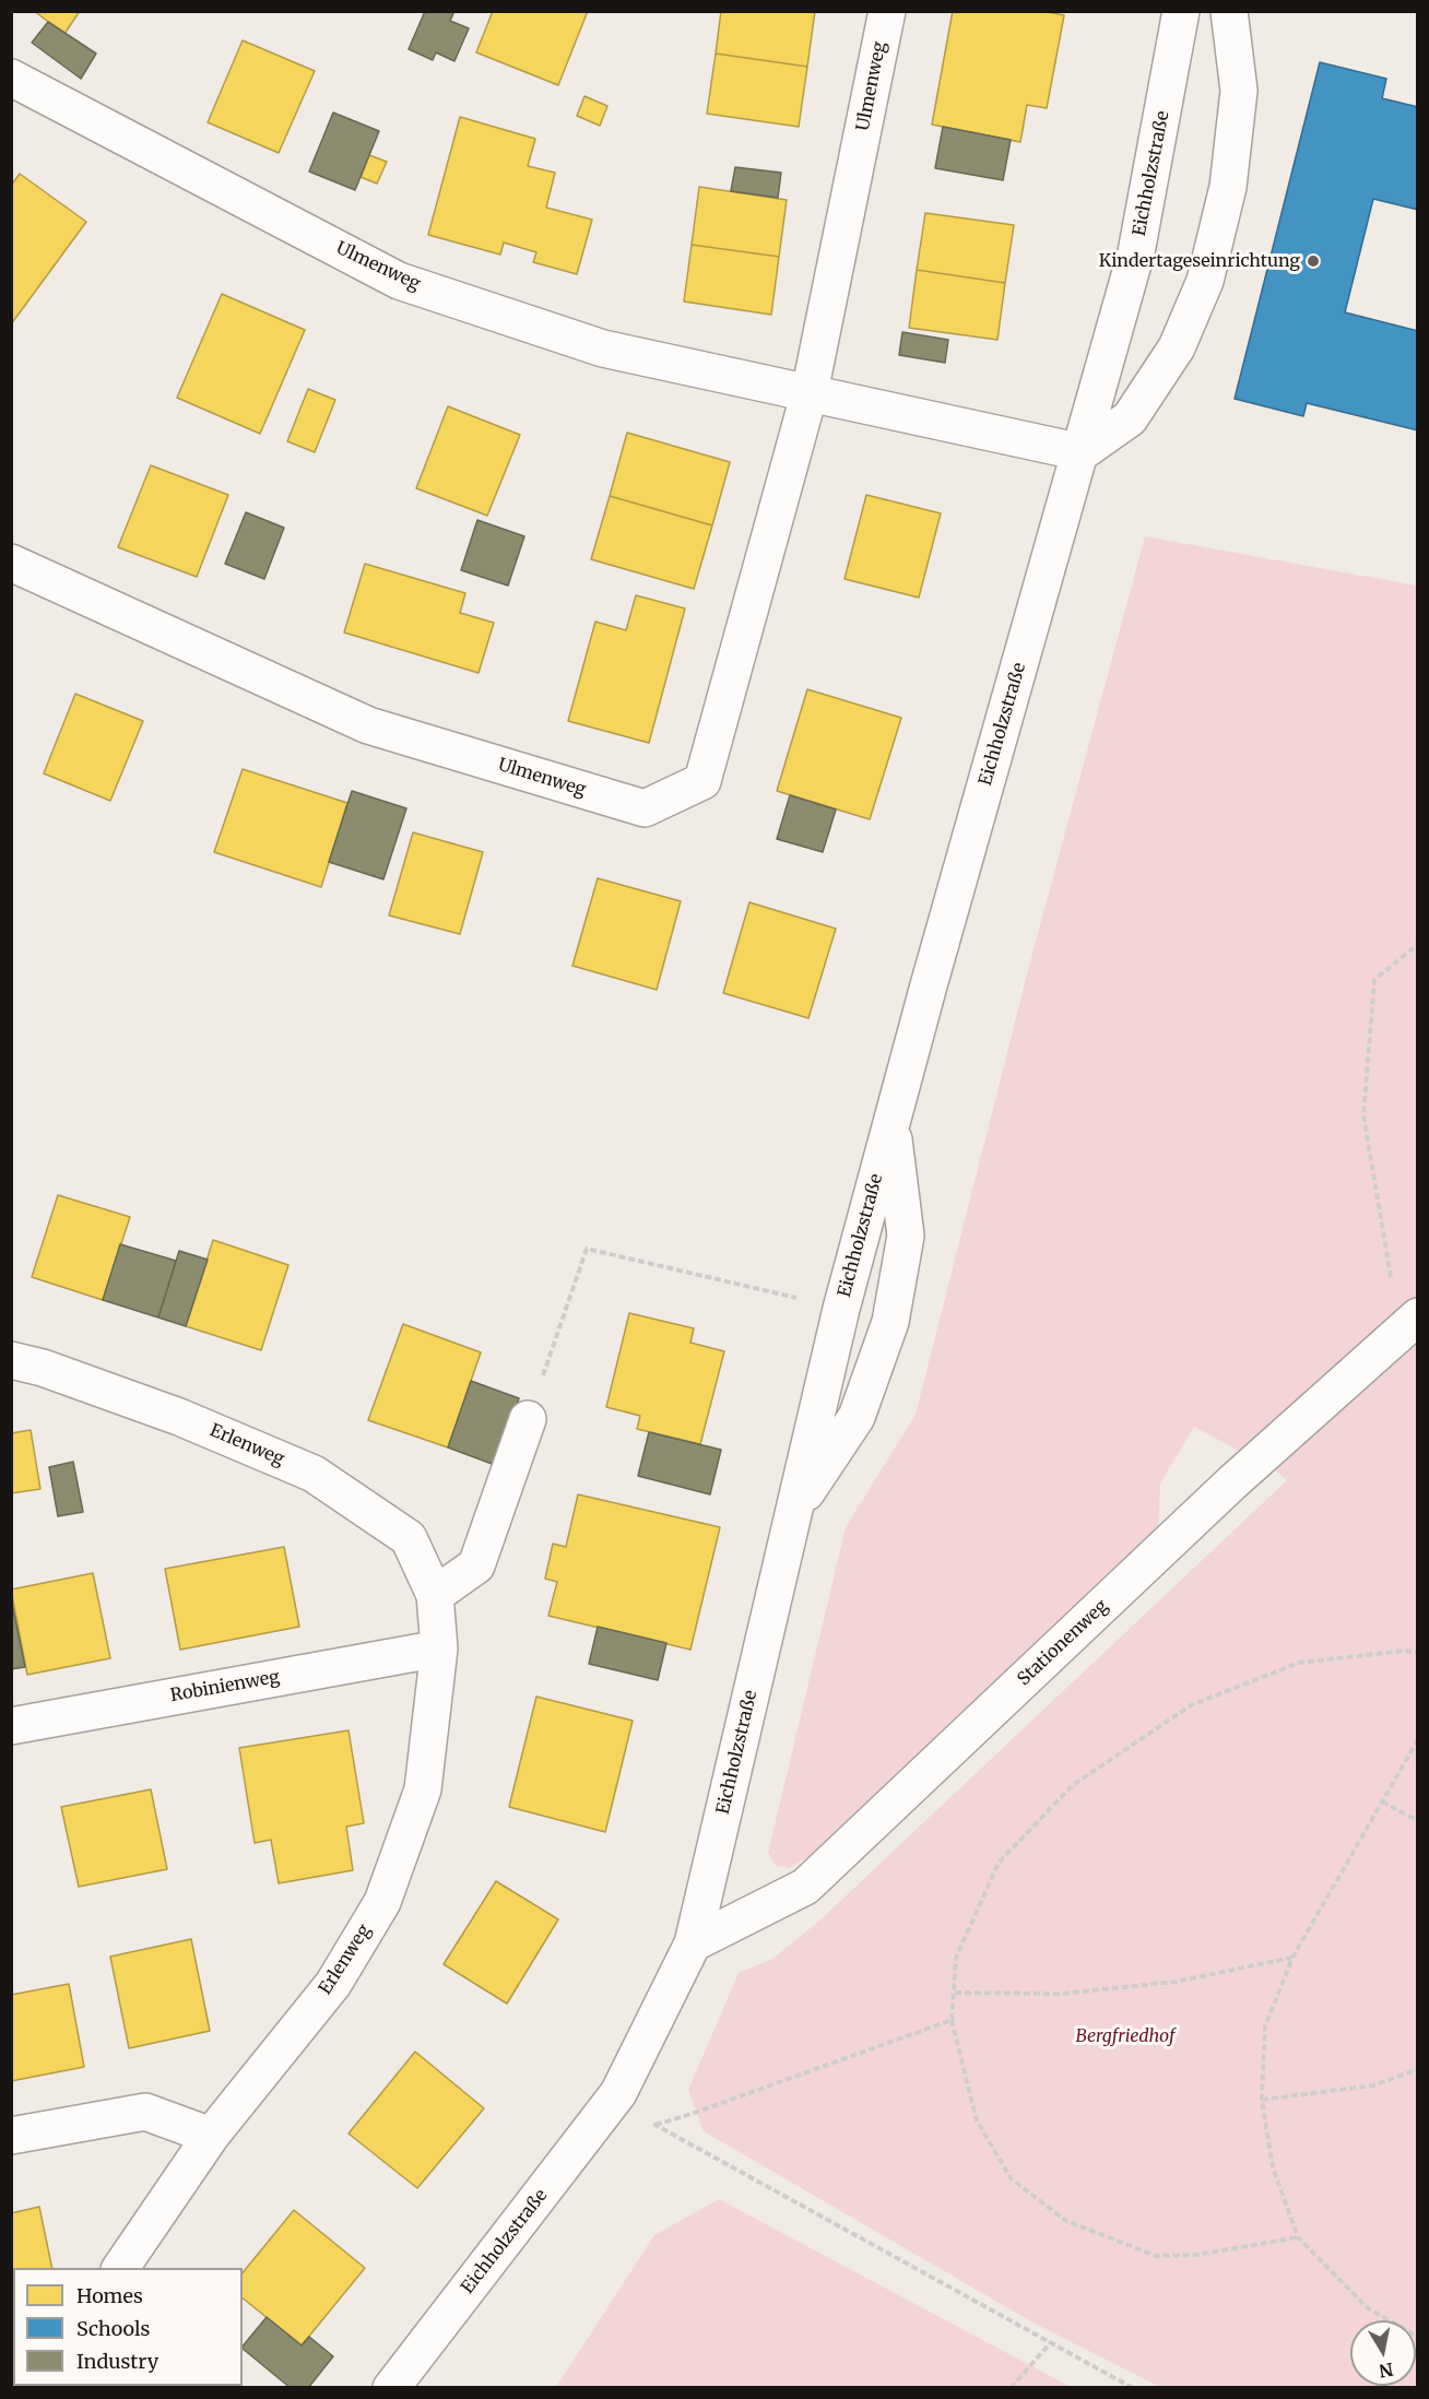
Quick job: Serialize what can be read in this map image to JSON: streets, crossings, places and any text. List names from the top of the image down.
{
  "streets": {
    "street": [
      "Ulmenweg",
      "Eichholzstraße",
      "Erlenweg",
      "Stationenweg",
      "Robinienweg"
    ]
  },
  "crossings": [
    ["Ulmenweg", "Eichholzstraße"],
    ["Eichholzstraße", "Stationenweg"],
    ["Erlenweg", "Robinienweg"]
  ],
  "parks": ["Bergfriedhof"],
  "places": ["Kindertageseinrichtung"],
  "legend": ["Homes", "Schools", "Industry"],
  "north": "bottom"
}
